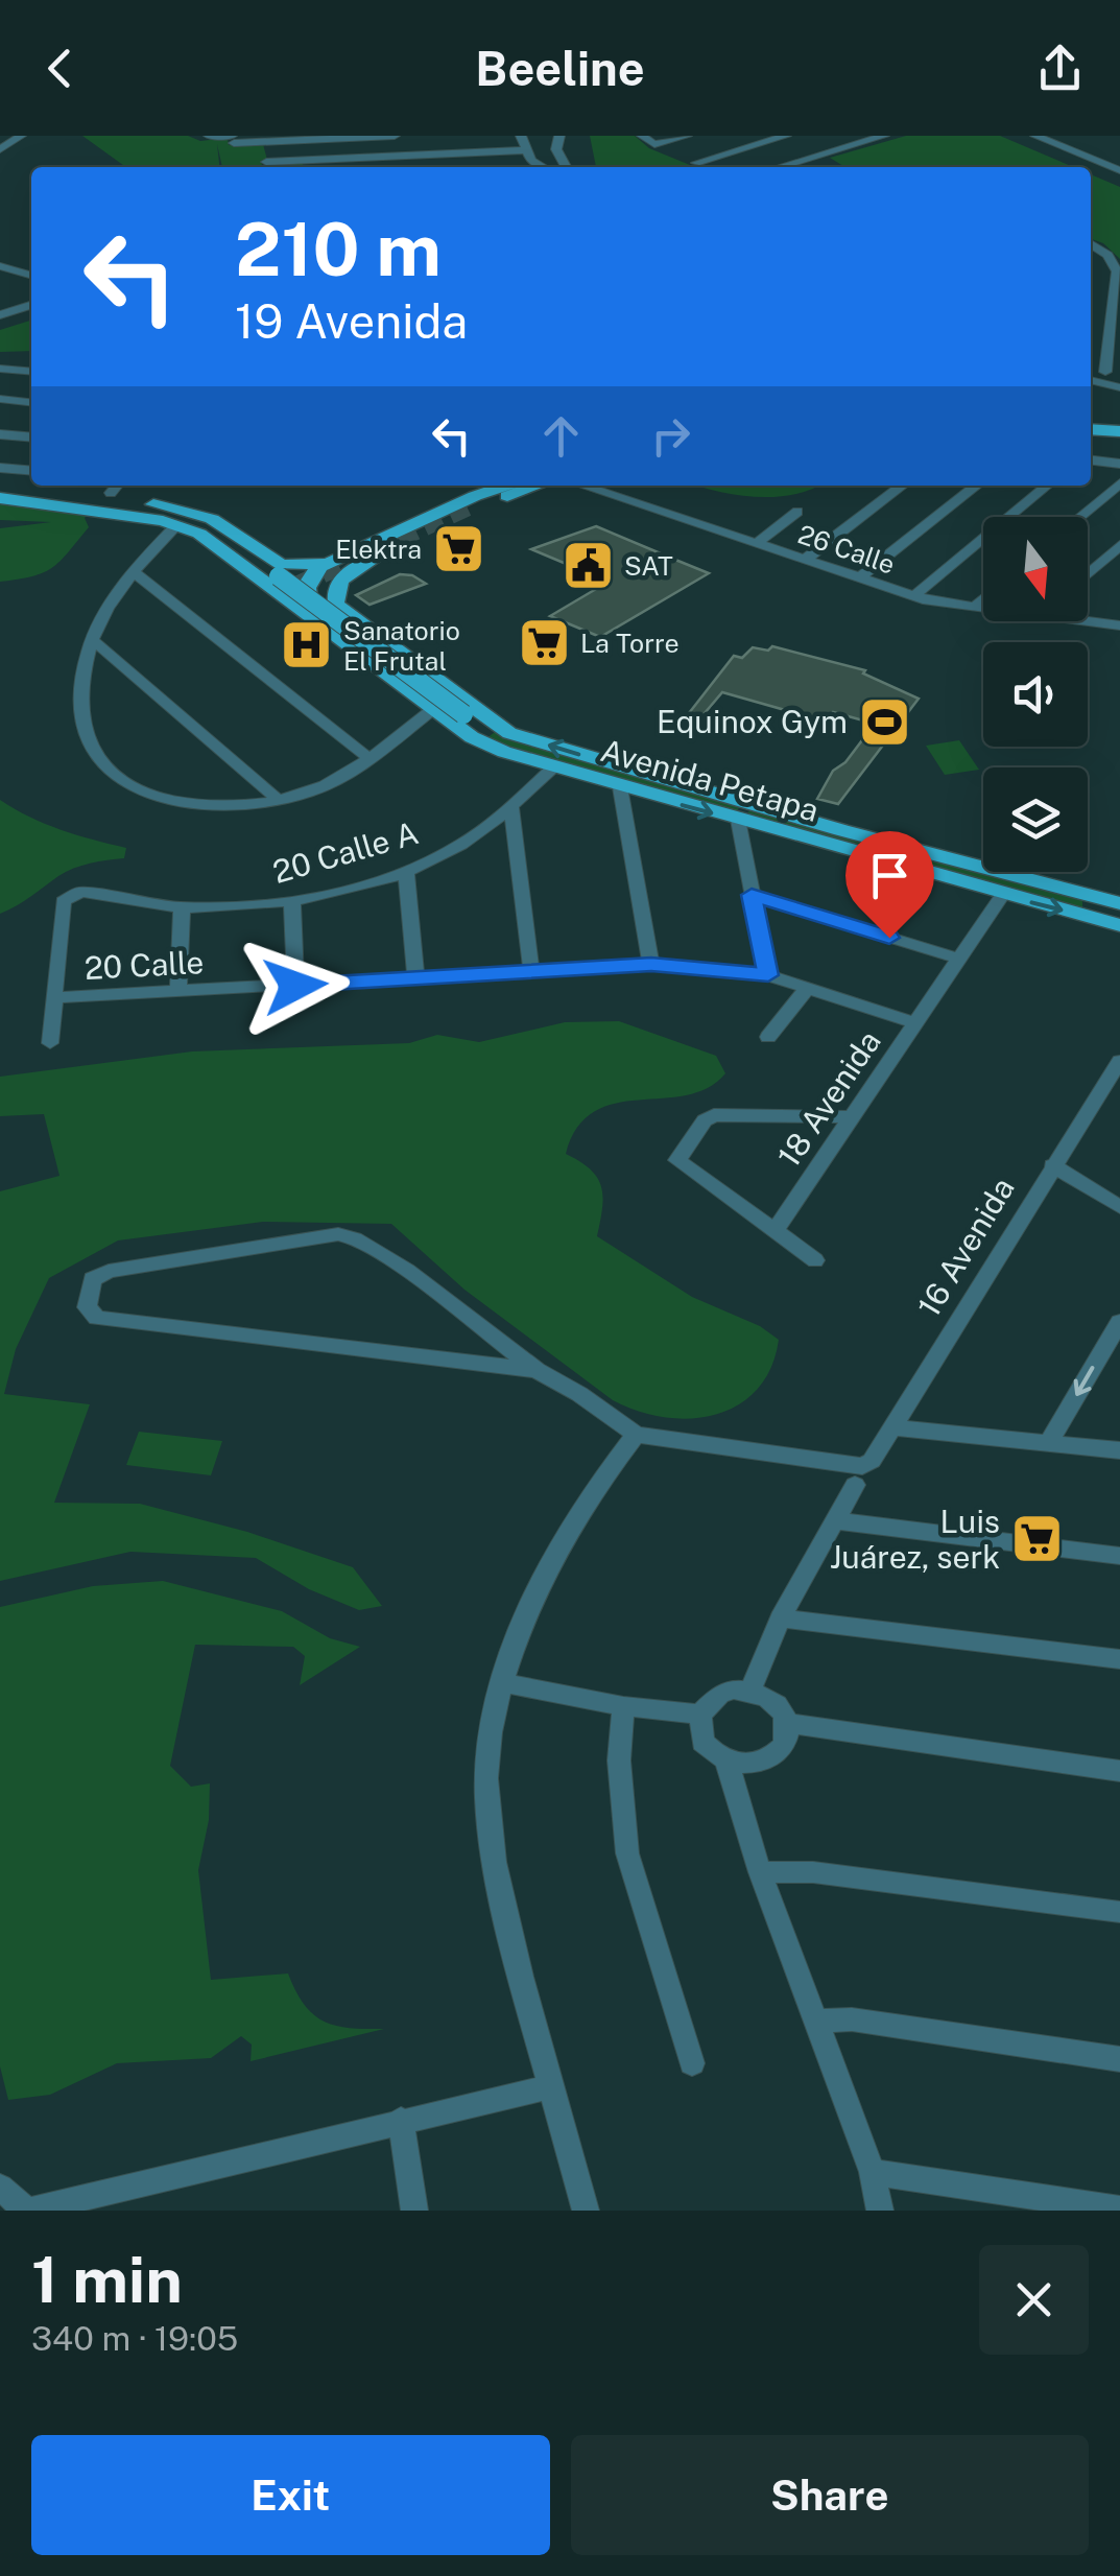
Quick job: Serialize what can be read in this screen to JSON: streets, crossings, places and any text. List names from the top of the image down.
{
  "streets": {
    "main road": ["Avenida Petapa"],
    "street": [
      "26 Calle",
      "20 Calle A",
      "20 Calle",
      "18 Avenida",
      "16 Avenida"
    ]
  },
  "crossings": [
    ["Avenida Petapa", "20 Calle A"],
    ["Avenida Petapa", "18 Avenida"],
    ["20 Calle A", "20 Calle"],
    ["20 Calle", "18 Avenida"]
  ],
  "places": {
    "supermarket": ["Elektra", "La Torre", "Luis Juárez, serk"],
    "public building": ["SAT"],
    "hospital": ["Sanatorio El Frutal"],
    "sports": ["Equinox Gym"]
  },
  "north": "bottom",
  "page": {
    "header": "Beeline",
    "turn": ["210 m", "19 Avenida"],
    "heading": ["1 min", "340 m · 19:05"],
    "buttons": ["Exit", "Share"]
  }
}
